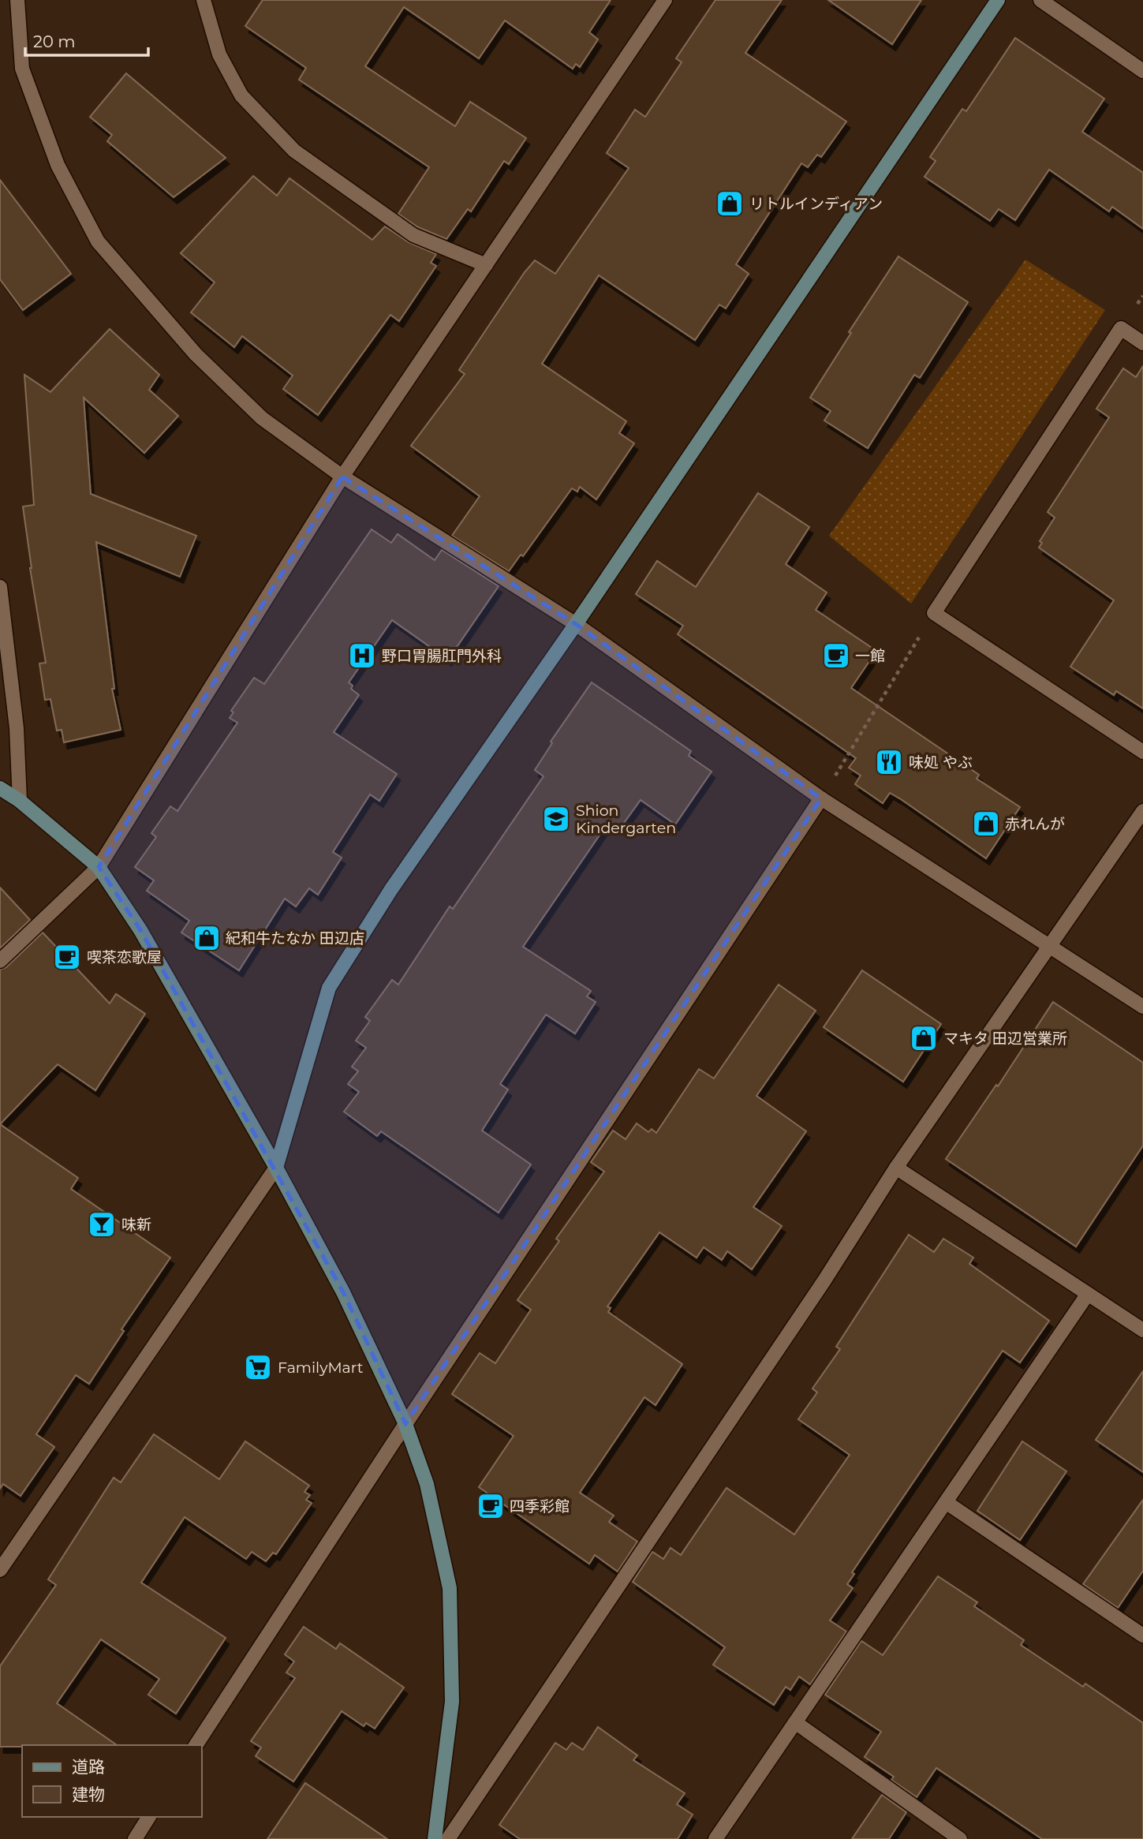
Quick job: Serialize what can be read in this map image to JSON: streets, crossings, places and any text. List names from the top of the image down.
{
  "places": {
    "shop": [
      "リトルインディアン",
      "赤れんが",
      "紀和牛たなか 田辺店",
      "マキタ 田辺営業所"
    ],
    "hospital": ["野口胃腸肛門外科"],
    "cafe": ["一館", "喫茶恋歌屋", "四季彩館"],
    "restaurant": ["味処 やぶ"],
    "school or university": ["Shion Kindergarten"],
    "bar": ["味新"],
    "supermarket": ["FamilyMart"]
  },
  "legend": ["道路", "建物"],
  "scale_bar": "20 m"
}
